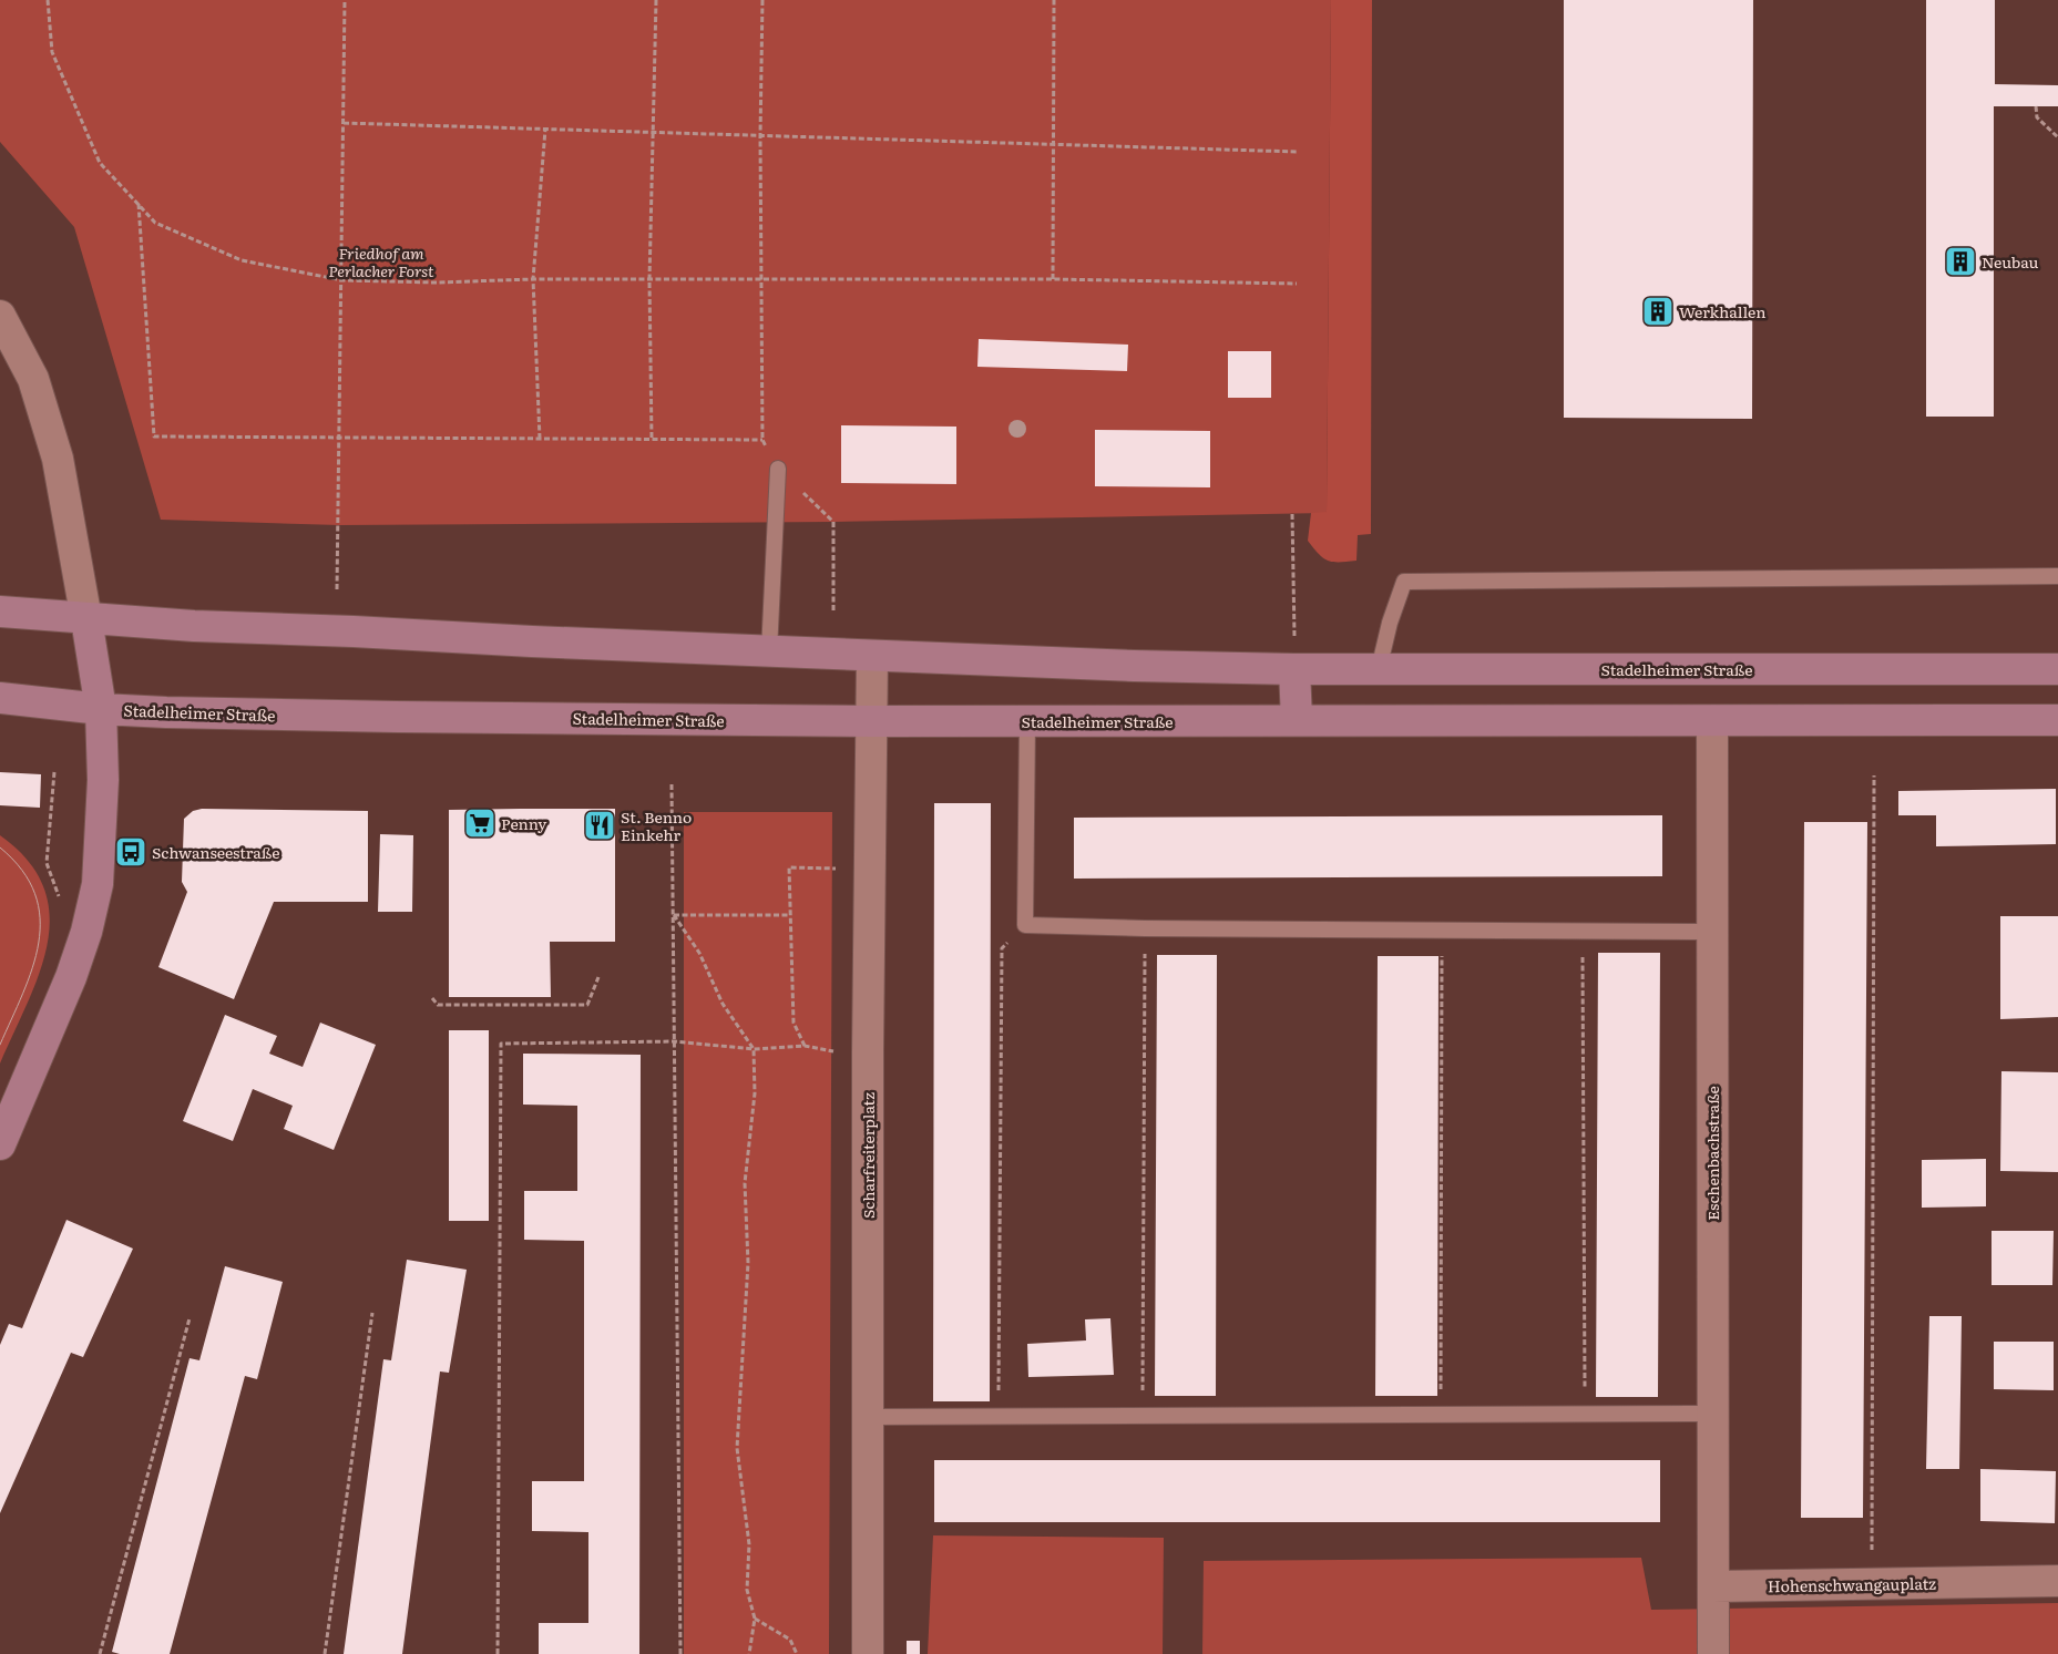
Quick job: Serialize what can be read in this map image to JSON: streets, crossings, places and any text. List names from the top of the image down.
{
  "streets": {
    "main road": ["Stadelheimer Straße"],
    "street": ["Eschenbachstraße", "Scharfreiterplatz", "Hohenschwangauplatz"]
  },
  "crossings": [
    ["Stadelheimer Straße", "Eschenbachstraße"],
    ["Stadelheimer Straße", "Scharfreiterplatz"],
    ["Eschenbachstraße", "Hohenschwangauplatz"]
  ],
  "parks": ["Friedhof am Perlacher Forst"],
  "places": {
    "building": ["Neubau", "Werkhallen"],
    "supermarket": ["Penny"],
    "restaurant": ["St. Benno Einkehr"],
    "bus stop": ["Schwanseestraße"]
  }
}
